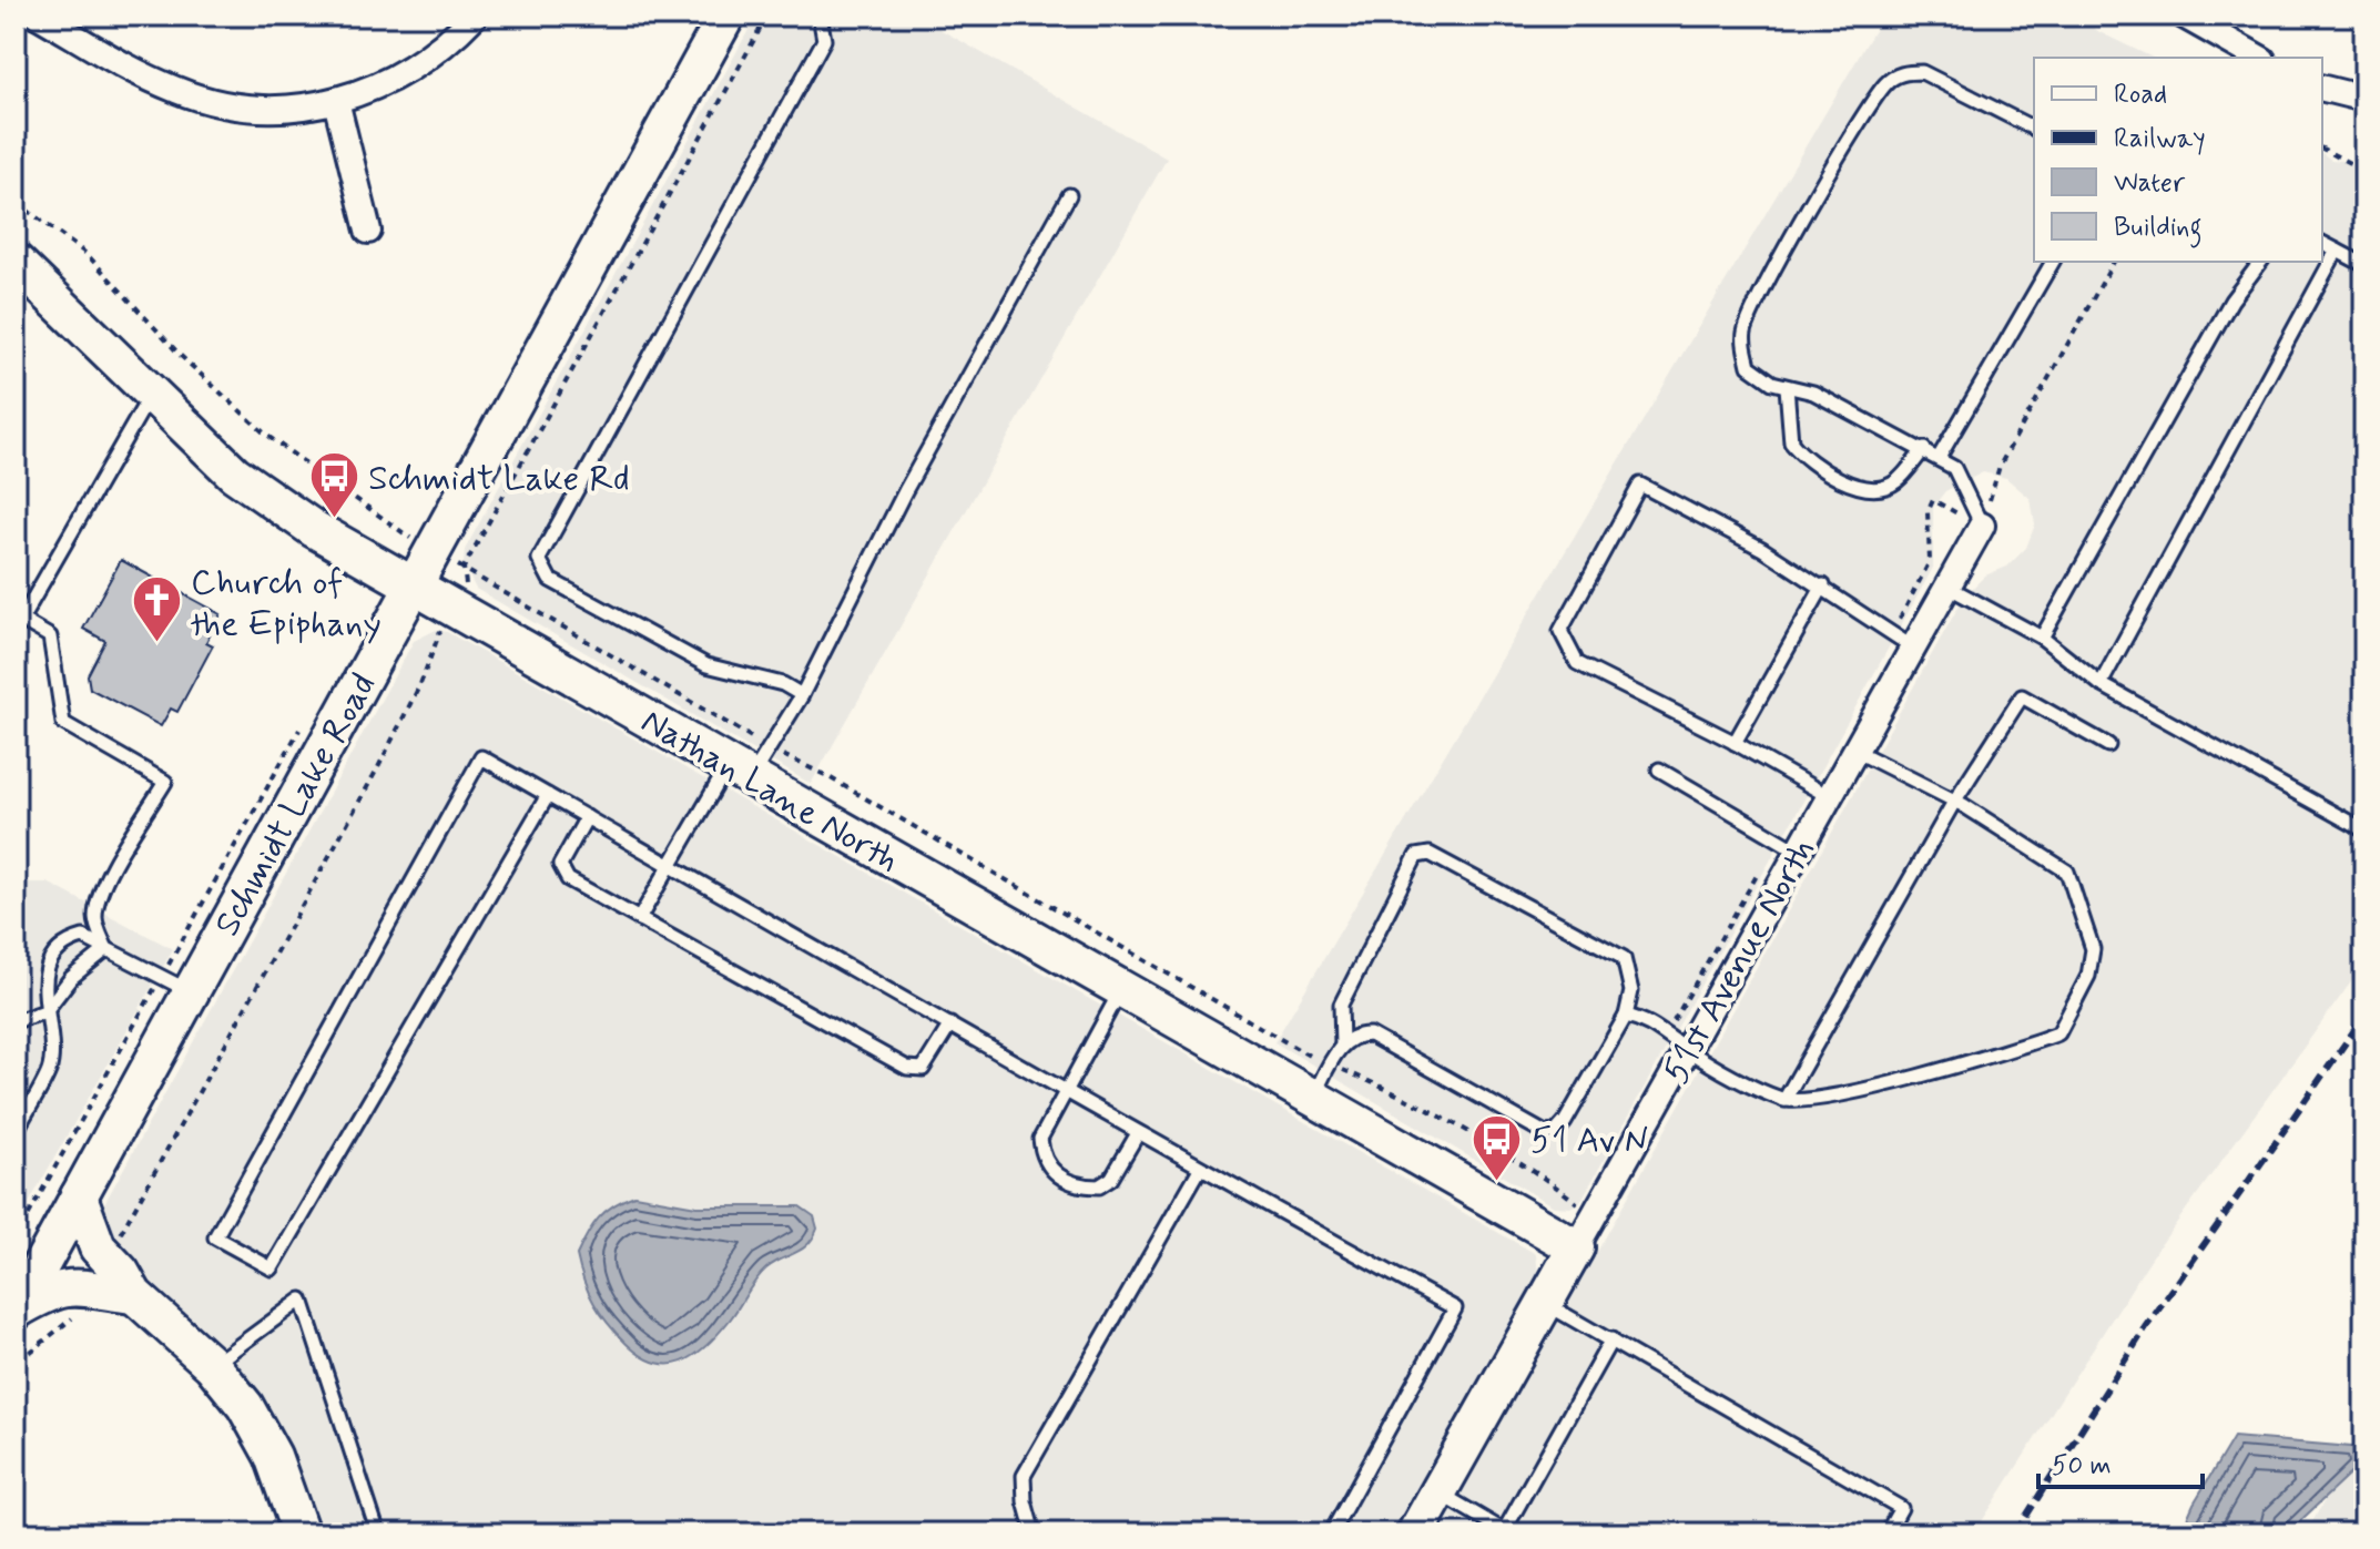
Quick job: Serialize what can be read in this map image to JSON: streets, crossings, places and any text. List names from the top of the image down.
{
  "streets": {
    "street": ["Nathan Lane North", "Schmidt Lake Road", "51st Avenue North"]
  },
  "crossings": [
    ["Nathan Lane North", "Schmidt Lake Road"],
    ["Nathan Lane North", "51st Avenue North"]
  ],
  "places": {
    "bus stop": ["Schmidt Lake Rd", "51 Av N"],
    "church": ["Church of the Epiphany"]
  },
  "legend": [
    "Road",
    "Railway",
    "Water",
    "Building"
  ],
  "scale_bar": "50 m"
}
